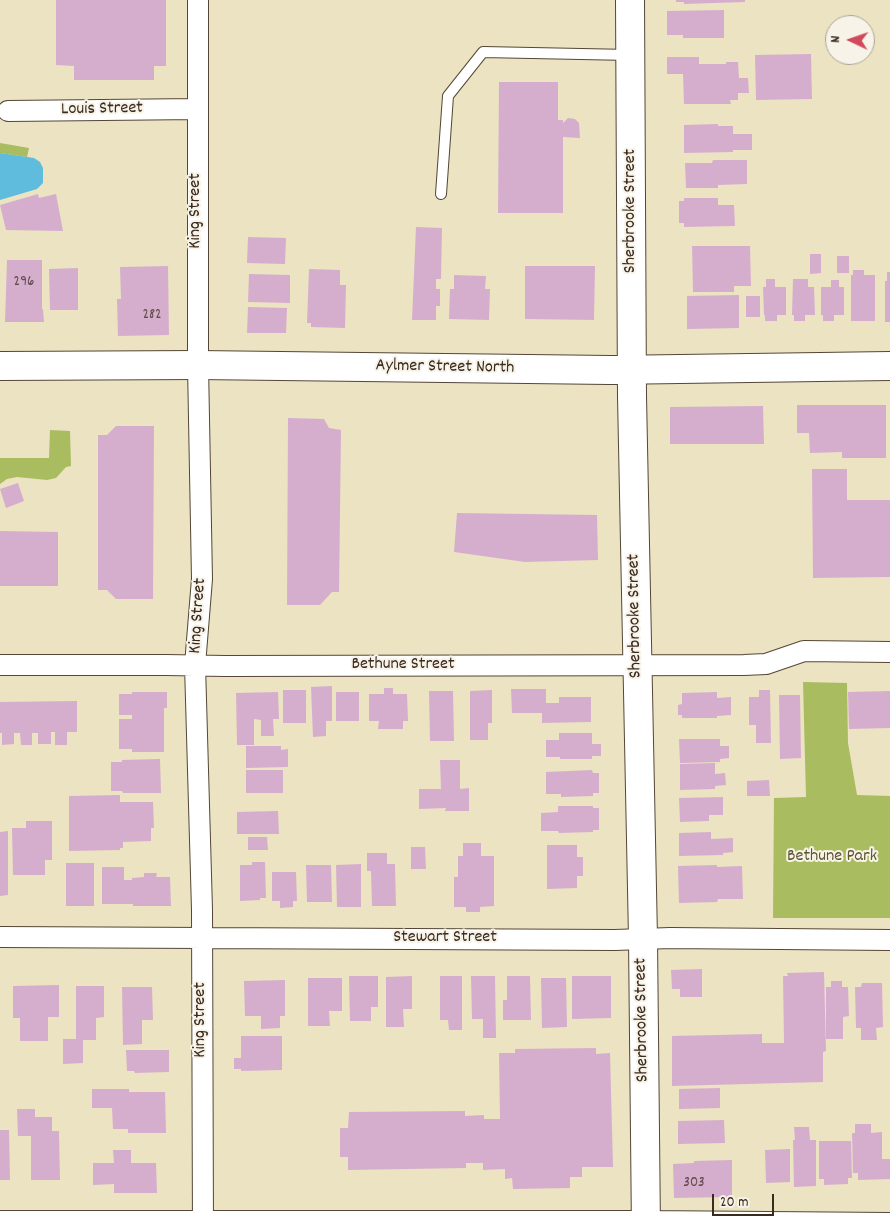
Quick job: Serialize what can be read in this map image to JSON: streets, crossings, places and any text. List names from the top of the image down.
{
  "streets": {
    "main road": ["Sherbrooke Street", "Aylmer Street North"],
    "street": [
      "Louis Street",
      "King Street",
      "Bethune Street",
      "Stewart Street"
    ]
  },
  "crossings": [
    ["Louis Street", "King Street"],
    ["King Street", "Aylmer Street North"],
    ["King Street", "Bethune Street"],
    ["King Street", "Stewart Street"],
    ["Sherbrooke Street", "Aylmer Street North"],
    ["Sherbrooke Street", "Bethune Street"],
    ["Sherbrooke Street", "Stewart Street"]
  ],
  "parks": ["Bethune Park"],
  "house_numbers": ["296", "282", "303"],
  "scale_bar": "20 m",
  "north": "left"
}
